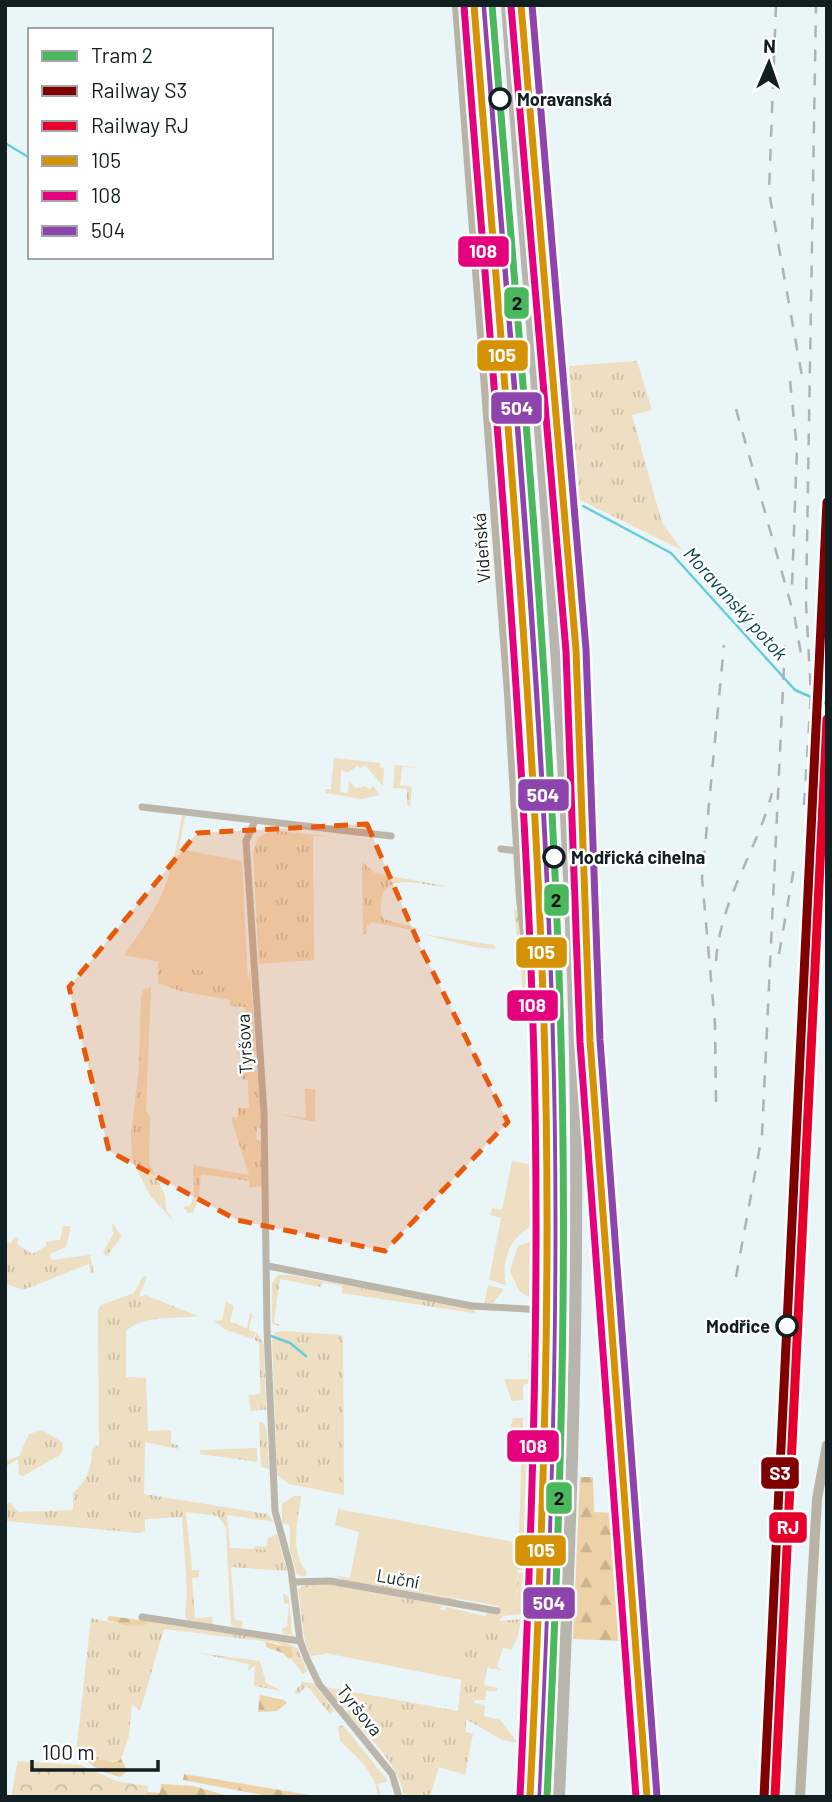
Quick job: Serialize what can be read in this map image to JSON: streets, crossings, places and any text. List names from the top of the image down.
{
  "streets": {
    "highway": ["Vídeňská"],
    "street": ["Tyršova", "Luční"]
  },
  "crossings": [
    ["Tyršova", "Luční"]
  ],
  "water": ["Moravanský potok"],
  "places": ["Moravanská", "Modřická cihelna", "Modřice"],
  "lines": [
    "tram line 2",
    "transit line 105",
    "transit line 504",
    "transit line 108",
    "rail line S3",
    "rail line RJ"
  ],
  "legend": [
    "Tram 2",
    "Railway S3",
    "Railway RJ",
    "105",
    "108",
    "504"
  ],
  "scale_bar": "100 m",
  "north": "top"
}
